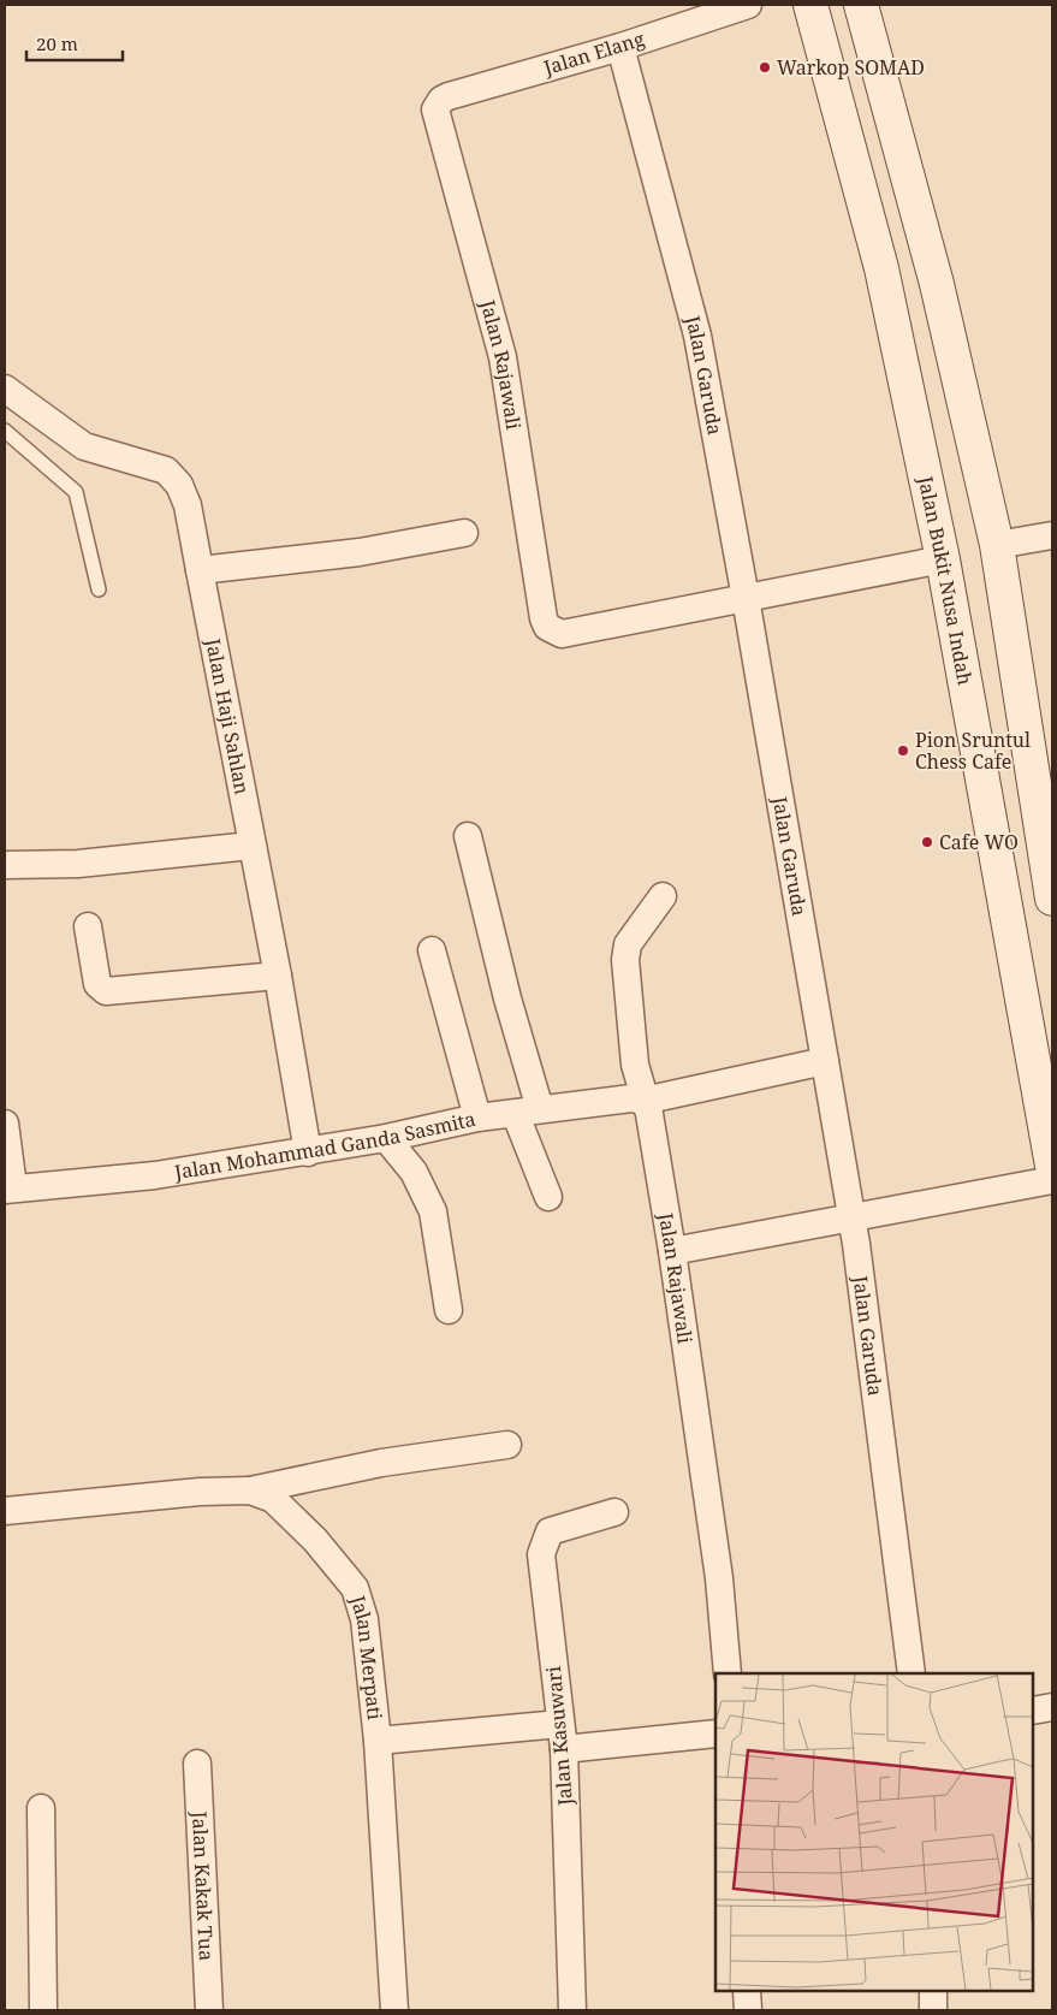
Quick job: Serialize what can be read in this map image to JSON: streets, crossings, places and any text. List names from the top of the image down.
{
  "streets": {
    "street": [
      "Jalan Elang",
      "Jalan Rajawali",
      "Jalan Garuda",
      "Jalan Bukit Nusa Indah",
      "Jalan Haji Sahlan",
      "Jalan Mohammad Ganda Sasmita",
      "Jalan Merpati",
      "Jalan Kasuwari",
      "Jalan Kakak Tua"
    ]
  },
  "crossings": [
    ["Jalan Elang", "Jalan Rajawali"],
    ["Jalan Elang", "Jalan Garuda"],
    ["Jalan Rajawali", "Jalan Garuda"],
    ["Jalan Rajawali", "Jalan Mohammad Ganda Sasmita"],
    ["Jalan Garuda", "Jalan Mohammad Ganda Sasmita"],
    ["Jalan Haji Sahlan", "Jalan Mohammad Ganda Sasmita"]
  ],
  "places": ["Warkop SOMAD", "Pion Sruntul Chess Cafe", "Cafe WO"],
  "scale_bar": "20 m"
}
